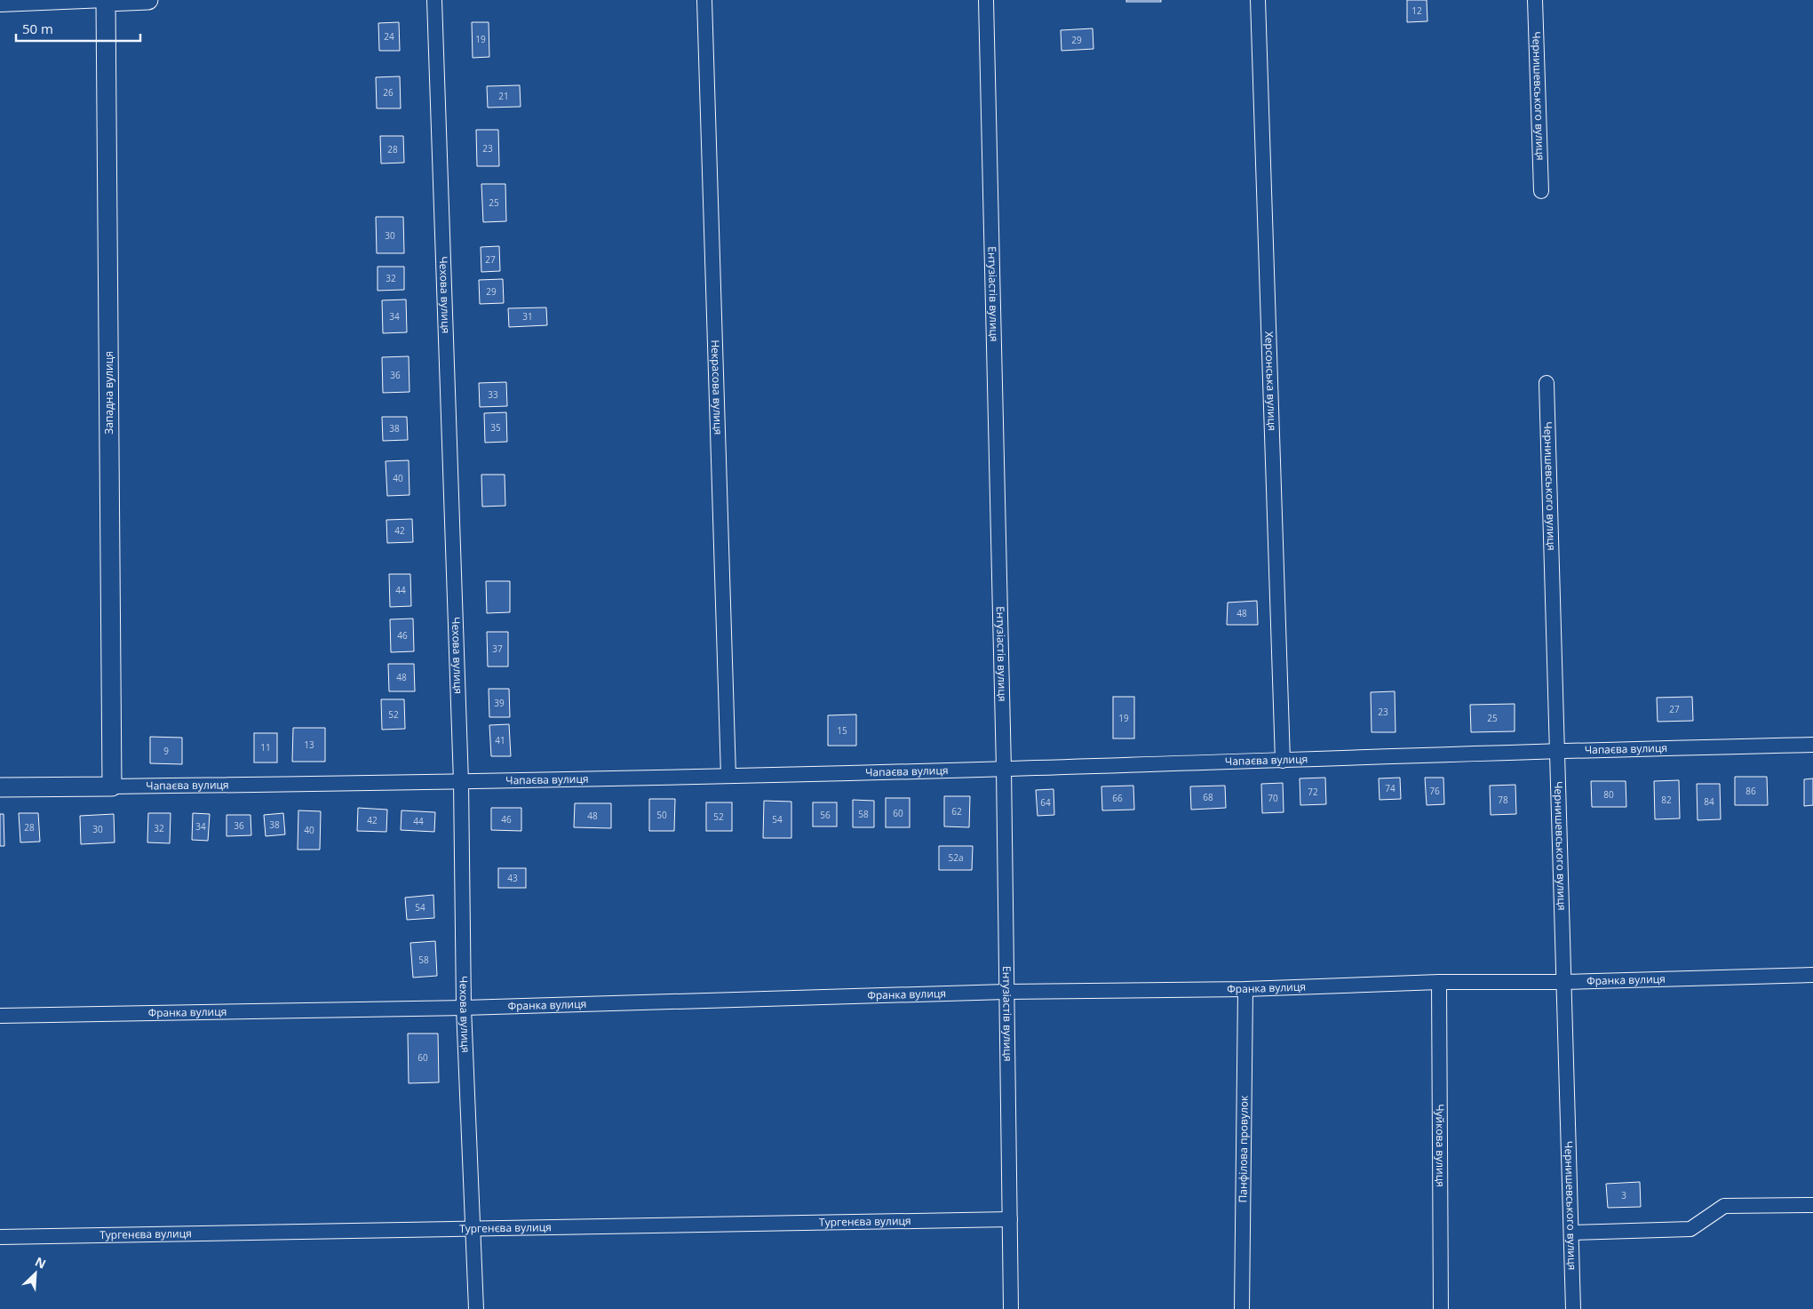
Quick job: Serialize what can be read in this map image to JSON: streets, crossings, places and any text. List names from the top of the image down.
{
  "streets": {
    "street": [
      "Чернишевського вулиця",
      "Чехова вулиця",
      "Ентузіастів вулиця",
      "Херсонська вулиця",
      "Некрасова вулиця",
      "Западна вулиця",
      "Чапаєва вулиця",
      "Франка вулиця",
      "Чуйкова вулиця",
      "Панфілова провулок",
      "Тургенєва вулиця"
    ]
  },
  "crossings": [
    ["Чернишевського вулиця", "Чапаєва вулиця"],
    ["Чернишевського вулиця", "Франка вулиця"],
    ["Чехова вулиця", "Чапаєва вулиця"],
    ["Чехова вулиця", "Франка вулиця"],
    ["Чехова вулиця", "Тургенєва вулиця"],
    ["Ентузіастів вулиця", "Чапаєва вулиця"],
    ["Ентузіастів вулиця", "Франка вулиця"],
    ["Ентузіастів вулиця", "Тургенєва вулиця"],
    ["Херсонська вулиця", "Чапаєва вулиця"],
    ["Некрасова вулиця", "Чапаєва вулиця"],
    ["Западна вулиця", "Чапаєва вулиця"],
    ["Франка вулиця", "Чуйкова вулиця"],
    ["Франка вулиця", "Панфілова провулок"]
  ],
  "house_numbers": [
    "12",
    "24",
    "19",
    "29",
    "26",
    "21",
    "23",
    "28",
    "25",
    "30",
    "27",
    "32",
    "29",
    "34",
    "31",
    "36",
    "33",
    "35",
    "38",
    "40",
    "42",
    "44",
    "48",
    "46",
    "37",
    "48",
    "39",
    "27",
    "23",
    "52",
    "19",
    "25",
    "15",
    "41",
    "13",
    "11",
    "9",
    "74",
    "76",
    "86",
    "72",
    "80",
    "68",
    "66",
    "70",
    "78",
    "82",
    "84",
    "64",
    "62",
    "60",
    "58",
    "50",
    "56",
    "48",
    "52",
    "46",
    "54",
    "42",
    "44",
    "38",
    "36",
    "34",
    "28",
    "32",
    "30",
    "40",
    "52а",
    "43",
    "54",
    "58",
    "60",
    "3"
  ],
  "scale_bar": "50 m",
  "north": "top right"
}
